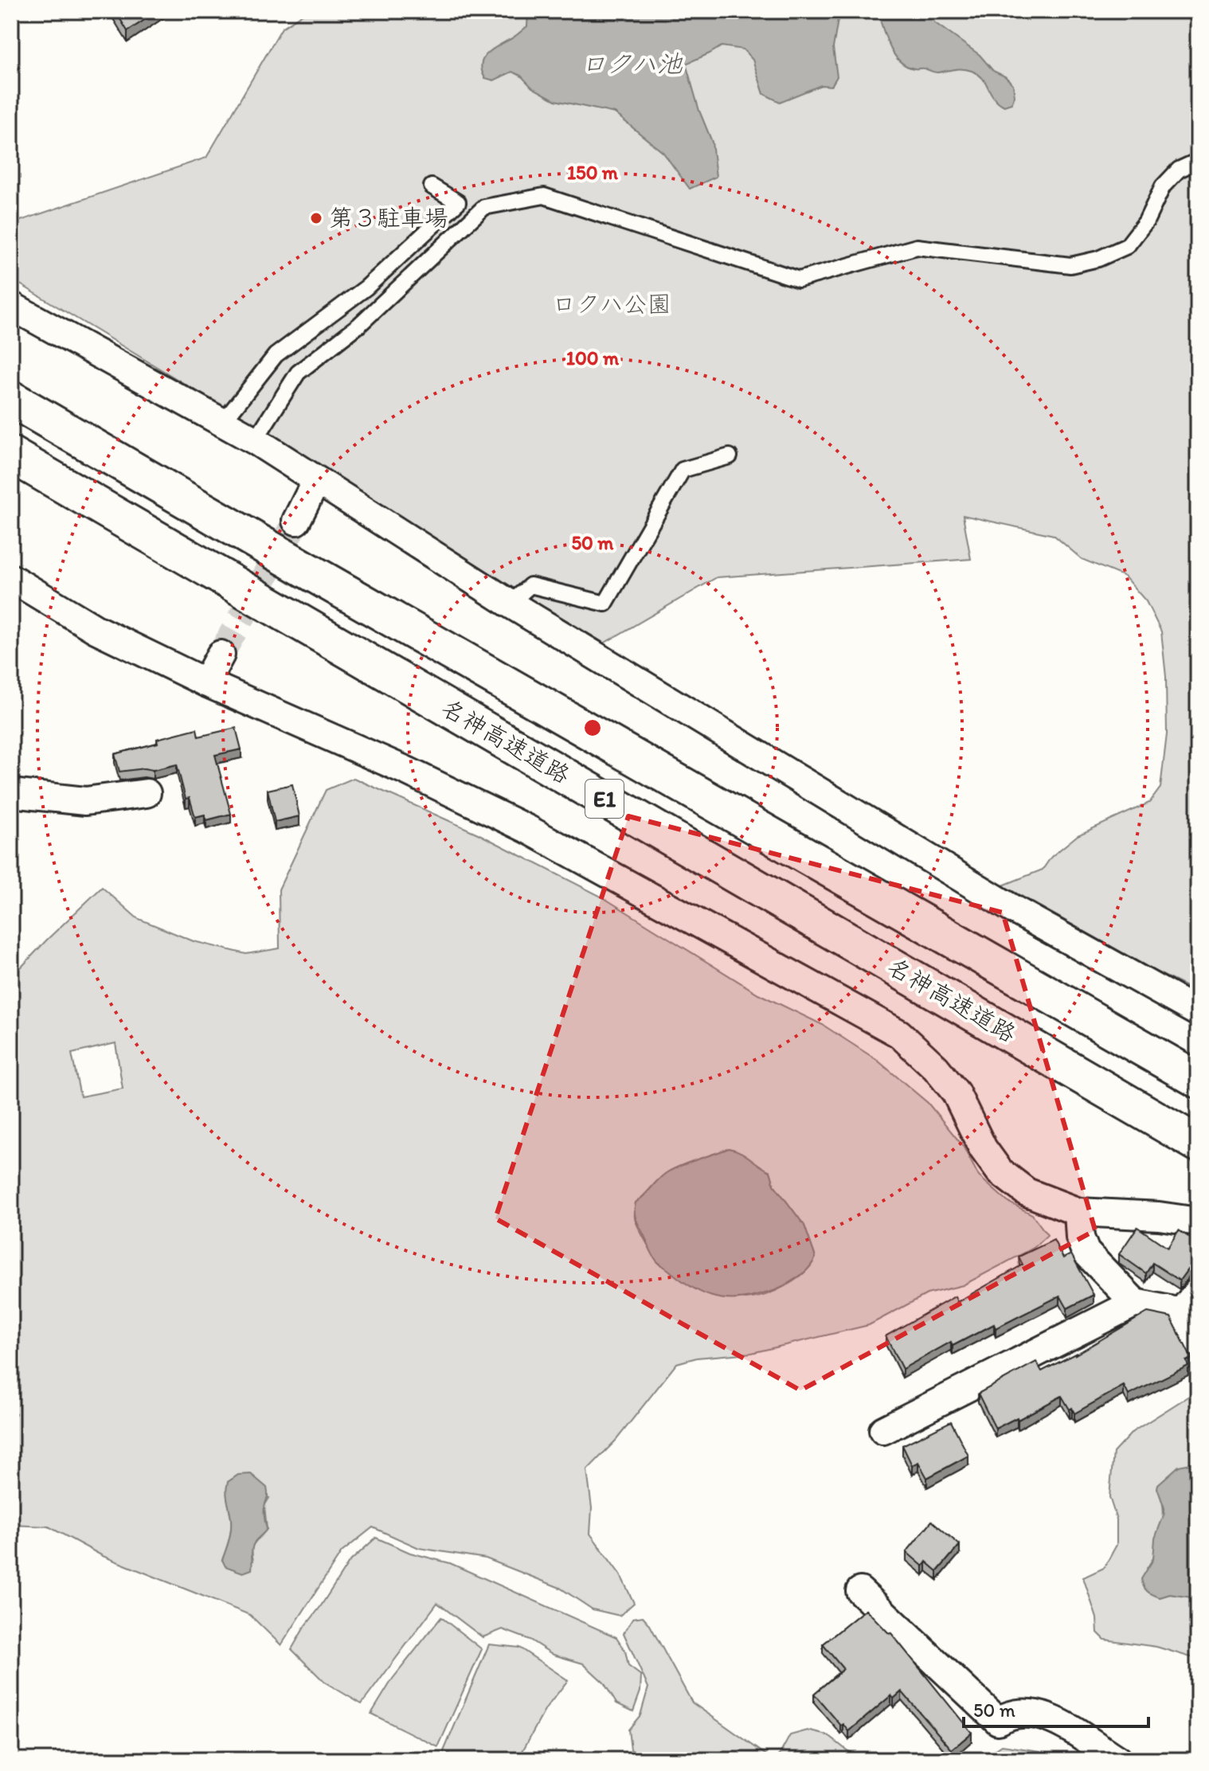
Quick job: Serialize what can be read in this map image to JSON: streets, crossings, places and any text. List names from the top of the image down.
{
  "streets": {
    "highway": ["名神高速道路", "E1"]
  },
  "water": ["ロクハ池"],
  "parks": ["ロクハ公園"],
  "places": ["第３駐車場"],
  "scale_bar": "50 m",
  "rings": ["150 m", "100 m", "50 m"]
}
